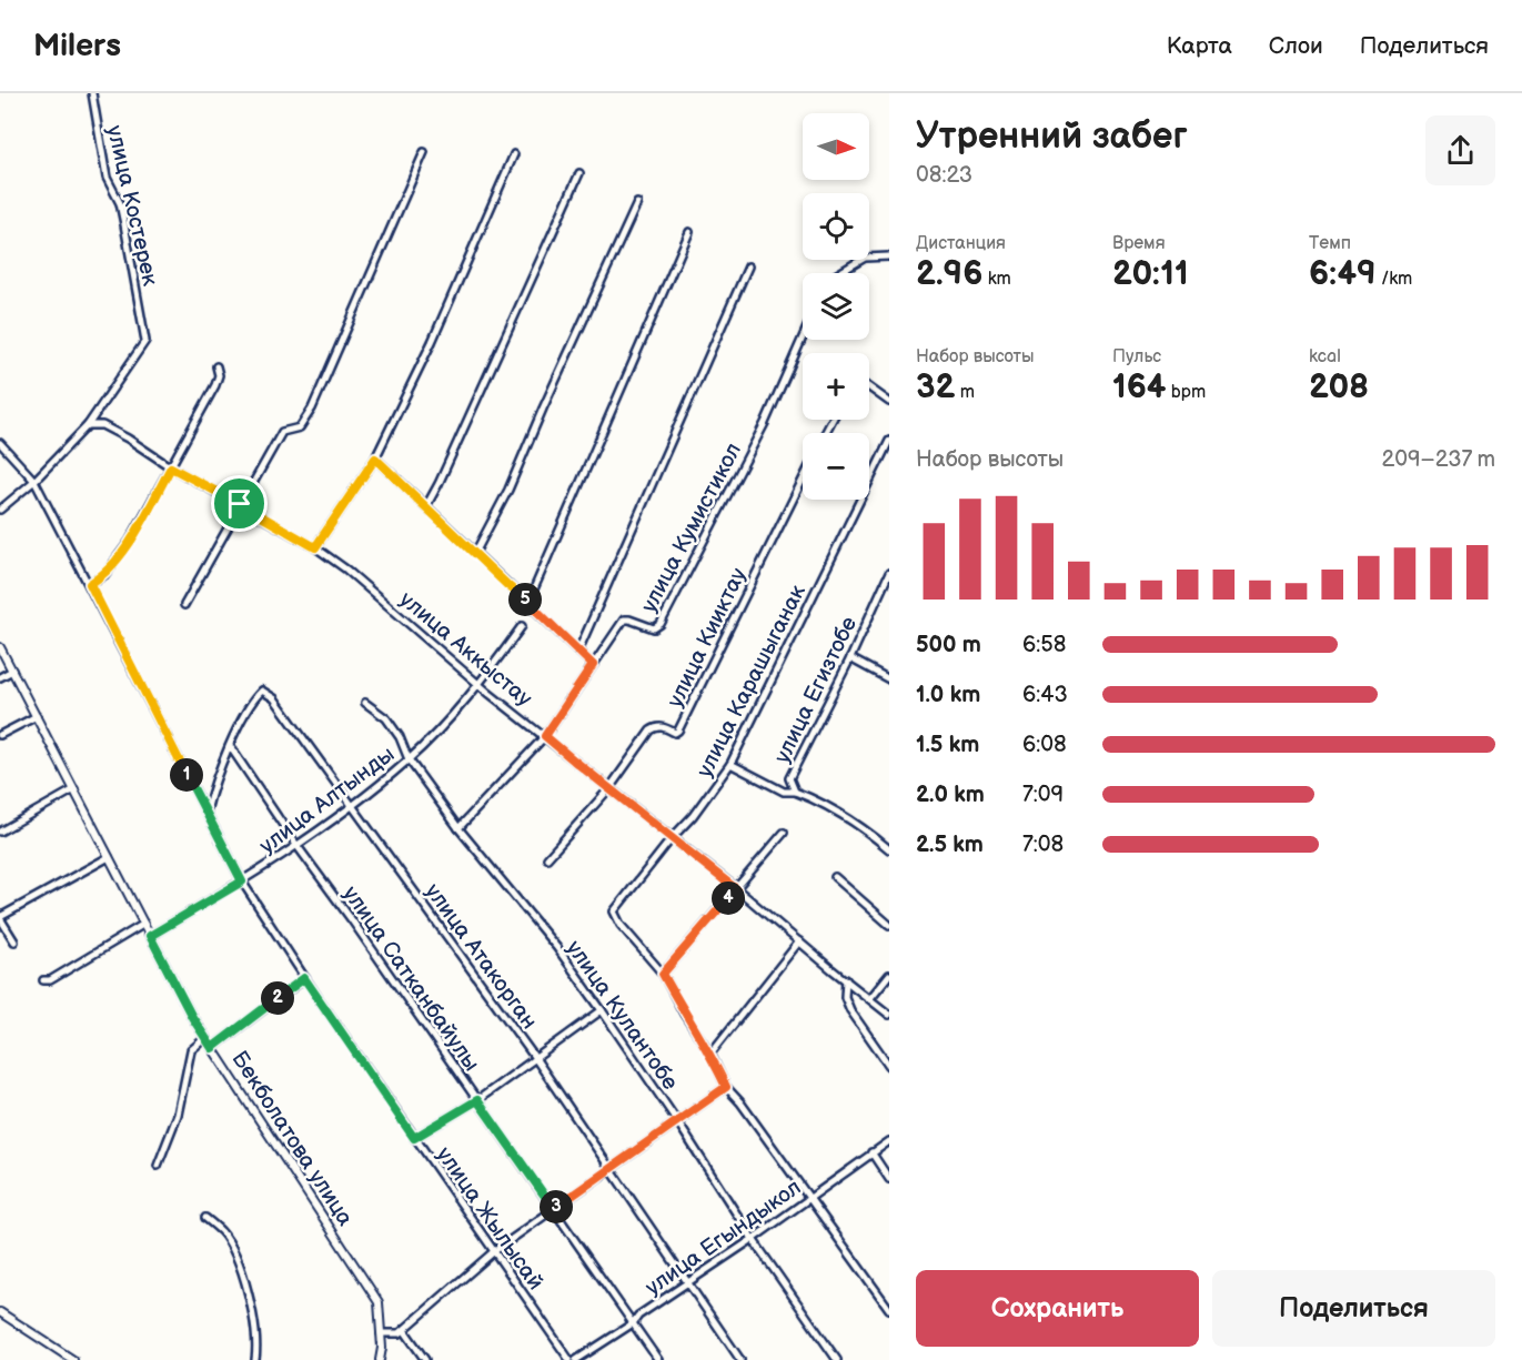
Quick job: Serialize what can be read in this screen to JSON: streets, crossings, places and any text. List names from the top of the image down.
{
  "streets": {
    "street": [
      "улица Костерек",
      "улица Кумистикол",
      "улица Кииктау",
      "улица Аккыстау",
      "улица Карашыганак",
      "улица Егизтобе",
      "улица Алтынды",
      "улица Атакорган",
      "улица Сатканбайулы",
      "улица Кулантобе",
      "Бекболатова улица",
      "улица Жылысай",
      "улица Егындыкол"
    ]
  },
  "crossings": [
    ["улица Костерек", "улица Аккыстау"],
    ["улица Костерек", "улица Жылысай"],
    ["улица Кумистикол", "улица Аккыстау"],
    ["улица Кумистикол", "улица Кулантобе"],
    ["улица Кииктау", "улица Аккыстау"],
    ["улица Аккыстау", "улица Карашыганак"],
    ["улица Аккыстау", "улица Алтынды"],
    ["улица Карашыганак", "улица Егындыкол"],
    ["улица Алтынды", "улица Атакорган"],
    ["улица Алтынды", "улица Сатканбайулы"],
    ["улица Алтынды", "улица Кулантобе"],
    ["улица Алтынды", "Бекболатова улица"],
    ["улица Алтынды", "улица Жылысай"],
    ["улица Атакорган", "улица Сатканбайулы"],
    ["улица Атакорган", "улица Жылысай"],
    ["улица Атакорган", "улица Егындыкол"],
    ["улица Сатканбайулы", "улица Егындыкол"],
    ["улица Кулантобе", "улица Егындыкол"]
  ],
  "north": "right",
  "page": {
    "header": "Milers",
    "nav": ["Карта", "Слои", "Поделиться"],
    "heading": ["Утренний забег", "08:23"],
    "map_buttons": ["+", "−"],
    "stats": [
      ["Дистанция", "2.96 km"],
      ["Время", "20:11"],
      ["Темп", "6:49 /km"],
      ["Набор высоты", "32 m"],
      ["Пульс", "164 bpm"],
      ["kcal", "208"]
    ],
    "chart": ["Набор высоты", "209–237 m"],
    "pins": [
      "5",
      "1",
      "4",
      "2",
      "3"
    ],
    "list": [
      {
        "name": "500 m",
        "note": "6:58"
      },
      {
        "name": "1.0 km",
        "note": "6:43"
      },
      {
        "name": "1.5 km",
        "note": "6:08"
      },
      {
        "name": "2.0 km",
        "note": "7:09"
      },
      {
        "name": "2.5 km",
        "note": "7:08"
      }
    ],
    "buttons": ["Сохранить", "Поделиться"]
  }
}
